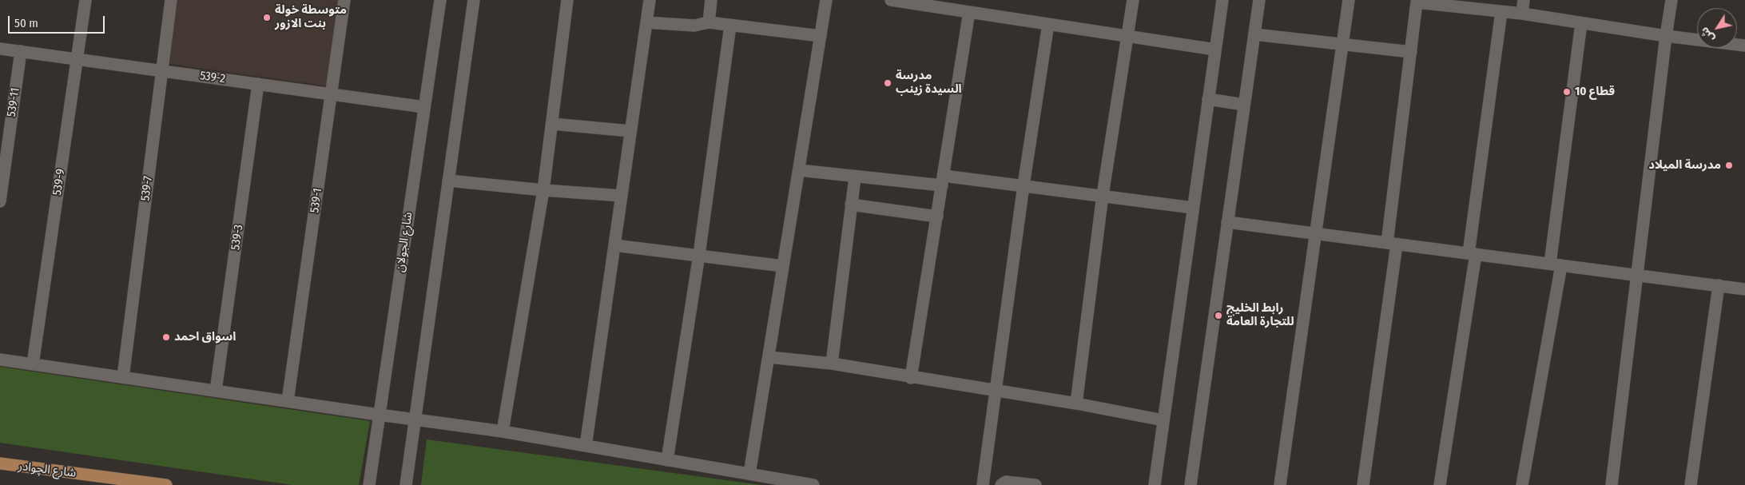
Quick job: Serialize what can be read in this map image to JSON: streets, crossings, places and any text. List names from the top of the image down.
{
  "streets": {
    "main road": ["شارع الچوادر"],
    "street": [
      "539-2",
      "539-11",
      "539-9",
      "539-7",
      "539-1",
      "539-3",
      "شارع الجولان"
    ]
  },
  "crossings": [
    ["539-2", "539-11"],
    ["539-2", "539-9"],
    ["539-2", "539-7"],
    ["539-2", "539-1"],
    ["539-2", "539-3"],
    ["539-2", "شارع الجولان"]
  ],
  "places": [
    "متوسطة خولة بنت الازور",
    "مدرسة السيدة زينب",
    "قطاع 10",
    "مدرسة الميلاد",
    "رابط الخليج للتجارة العامة",
    "اسواق احمد"
  ],
  "scale_bar": "50 m",
  "north": "bottom left"
}
